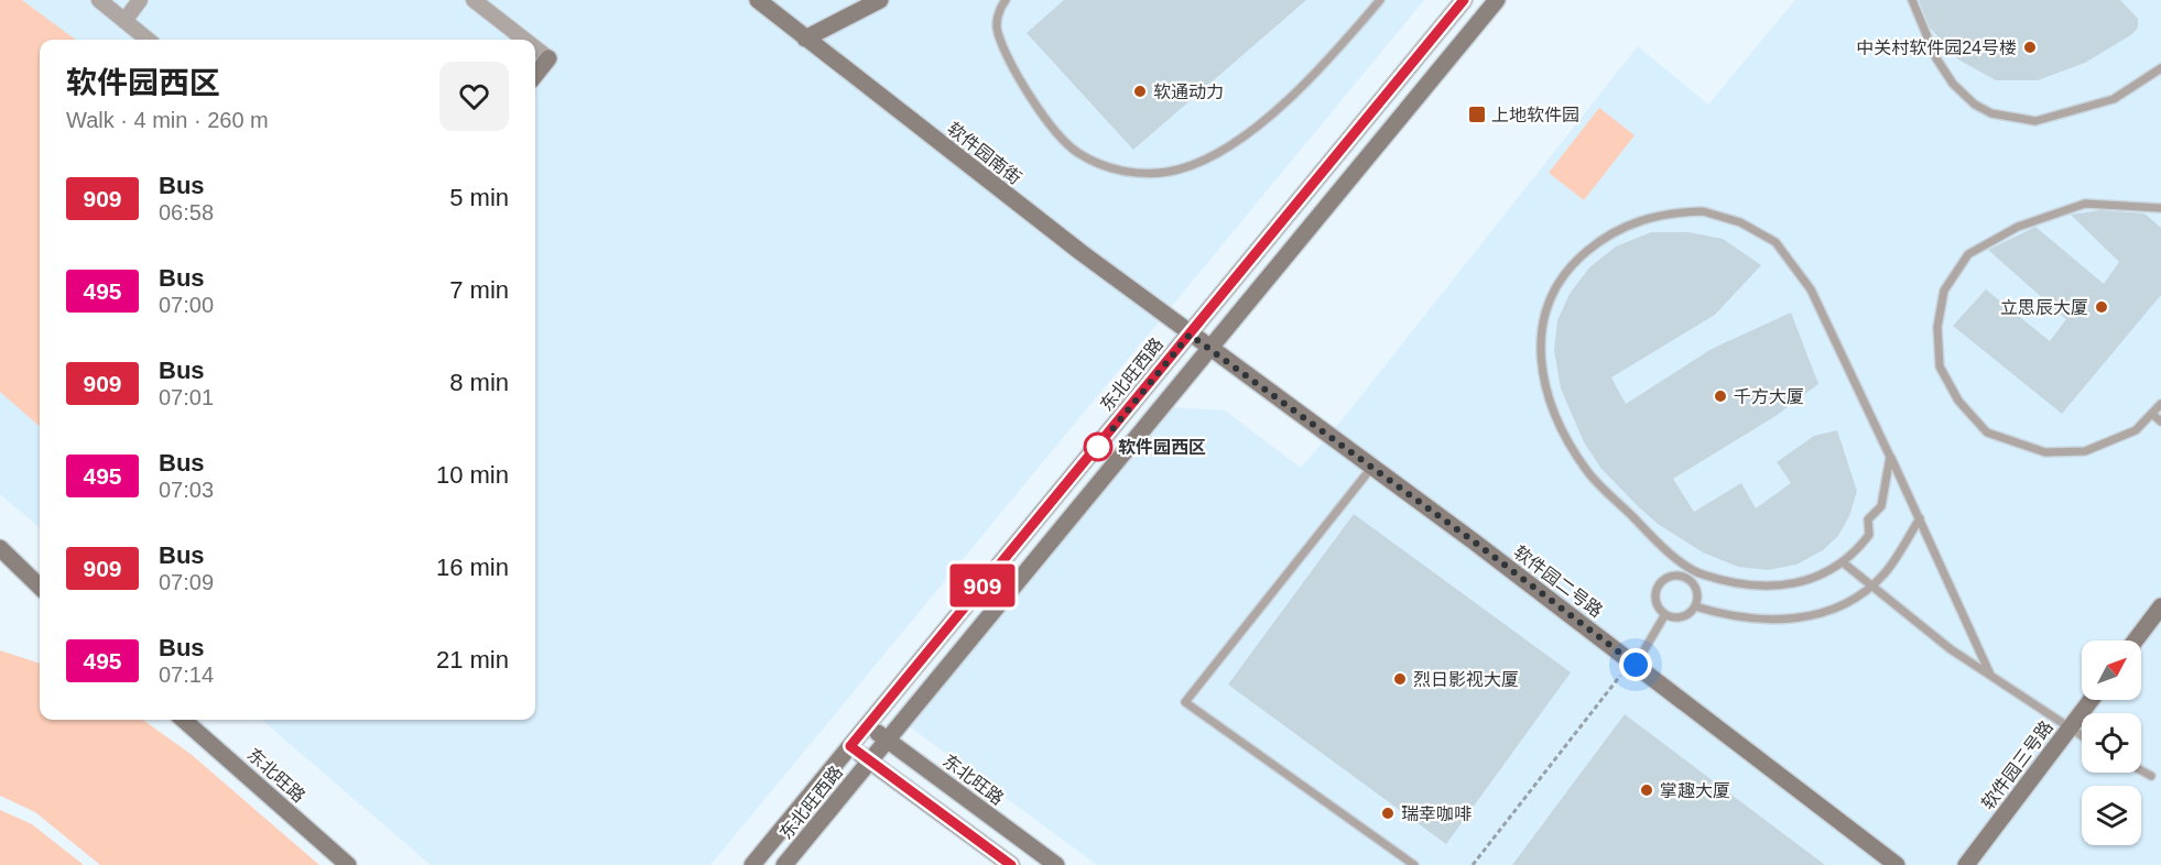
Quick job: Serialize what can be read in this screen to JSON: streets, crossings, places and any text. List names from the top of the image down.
{
  "streets": {
    "street": [
      "软件园南街",
      "东北旺西路",
      "软件园二号路",
      "软件园三号路",
      "东北旺路"
    ]
  },
  "crossings": [
    ["软件园南街", "东北旺西路"],
    ["软件园南街", "软件园二号路"],
    ["东北旺西路", "软件园二号路"],
    ["东北旺西路", "东北旺路"]
  ],
  "places": {
    "other": [
      "中关村软件园24号楼",
      "软通动力",
      "立思辰大厦",
      "千方大厦",
      "软件园西区",
      "烈日影视大厦",
      "掌趣大厦",
      "瑞幸咖啡"
    ],
    "transit": ["上地软件园"]
  },
  "lines": ["bus line 909"],
  "north": "top right",
  "page": {
    "on_map": "909",
    "heading": ["软件园西区", "Walk · 4 min · 260 m"],
    "list": [
      {
        "mark": "909",
        "name": "Bus",
        "note": "06:58",
        "value": "5 min"
      },
      {
        "mark": "495",
        "name": "Bus",
        "note": "07:00",
        "value": "7 min"
      },
      {
        "mark": "909",
        "name": "Bus",
        "note": "07:01",
        "value": "8 min"
      },
      {
        "mark": "495",
        "name": "Bus",
        "note": "07:03",
        "value": "10 min"
      },
      {
        "mark": "909",
        "name": "Bus",
        "note": "07:09",
        "value": "16 min"
      },
      {
        "mark": "495",
        "name": "Bus",
        "note": "07:14",
        "value": "21 min"
      }
    ]
  }
}
